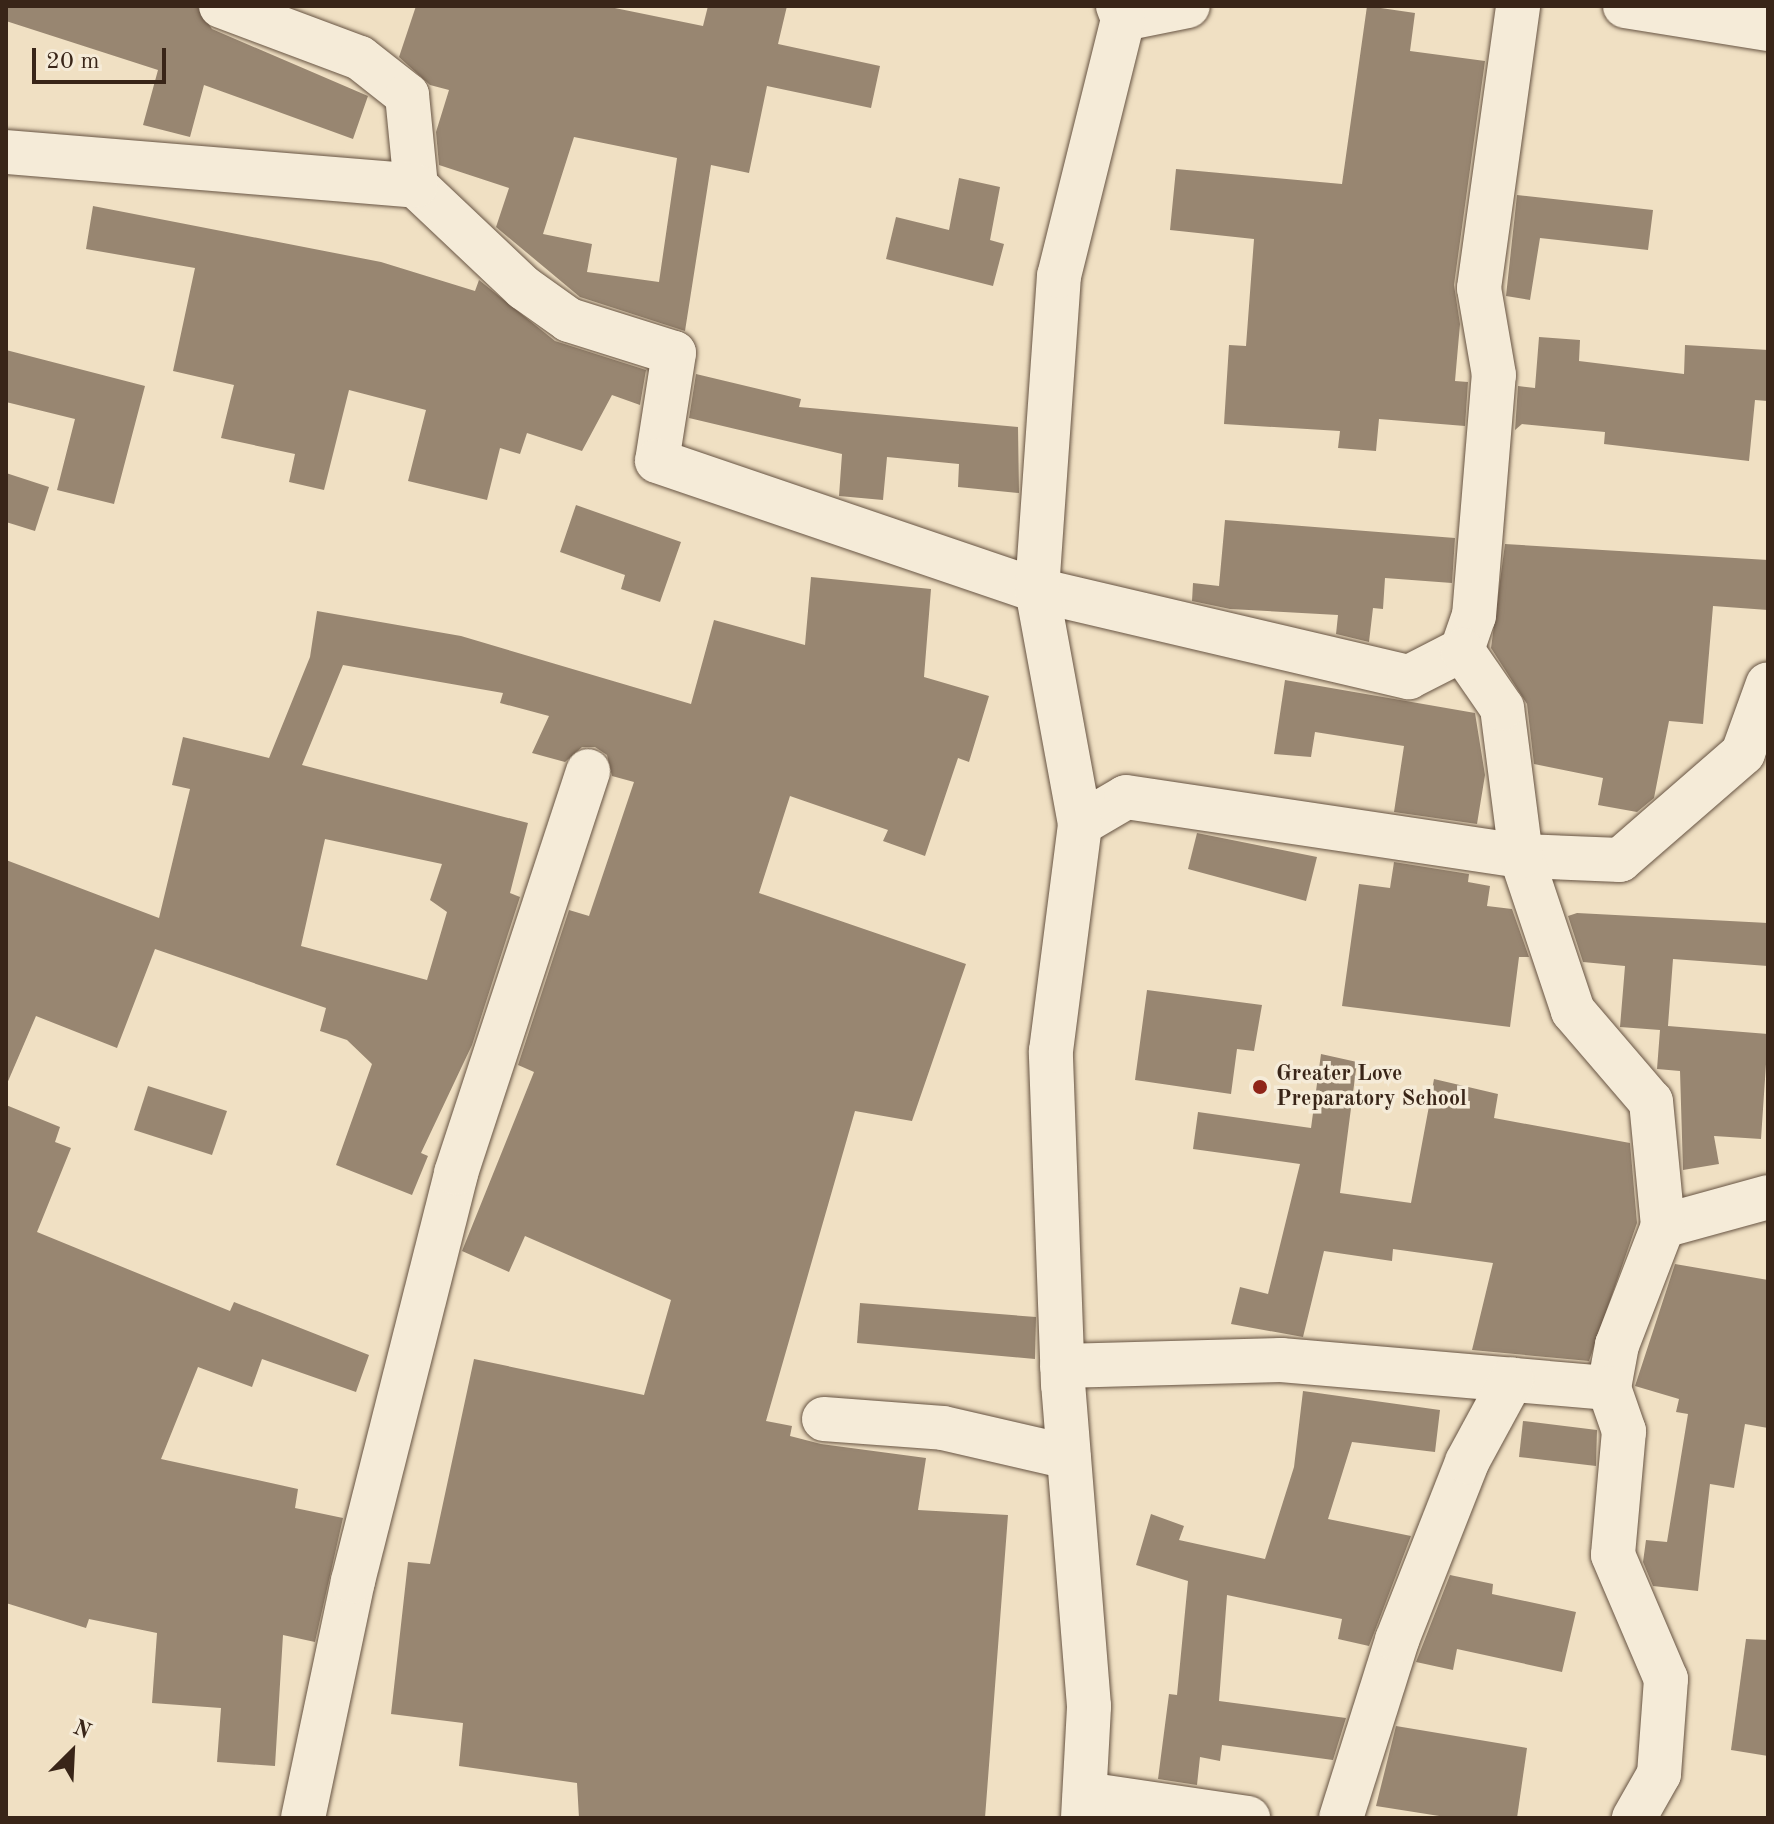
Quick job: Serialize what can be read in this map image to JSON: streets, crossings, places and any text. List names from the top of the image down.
{
  "places": ["Greater Love Preparatory School"],
  "scale_bar": "20 m",
  "north": "top right"
}
